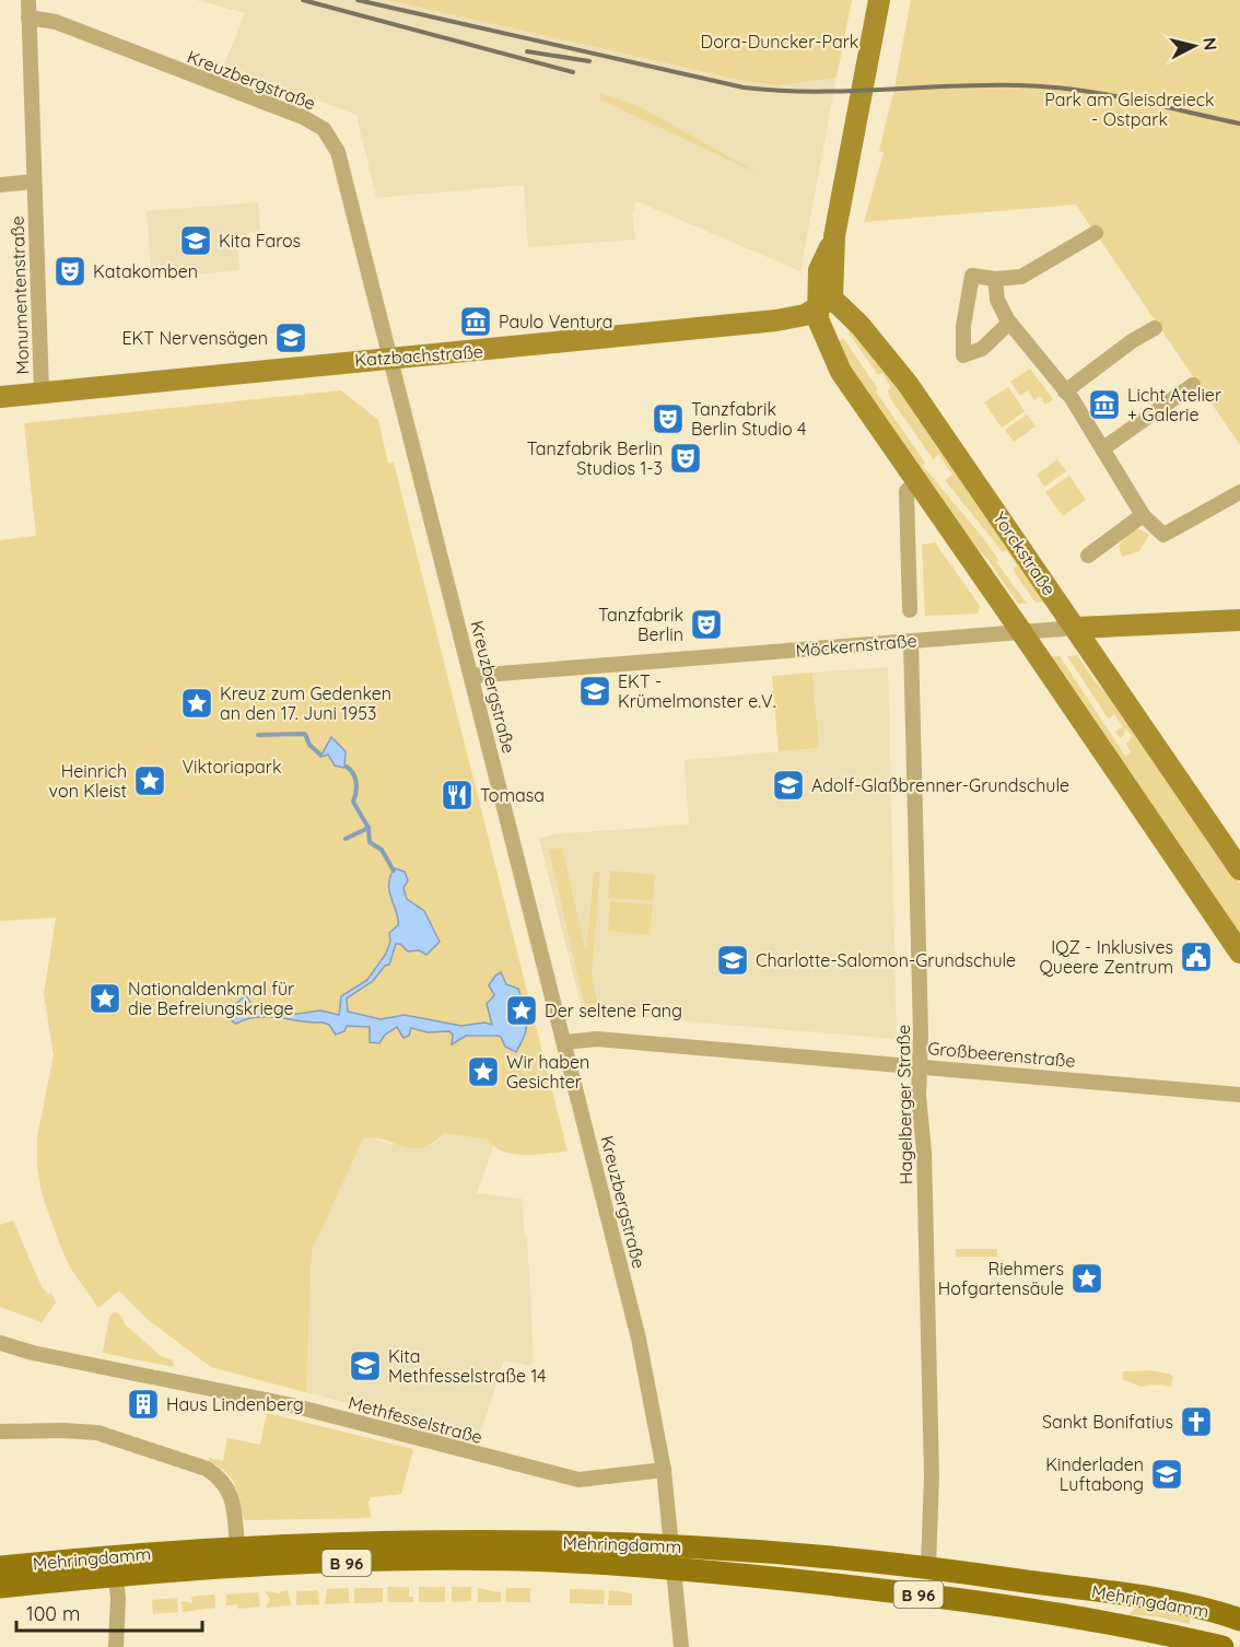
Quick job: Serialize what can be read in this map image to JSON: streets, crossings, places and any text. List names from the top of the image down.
{
  "streets": {
    "main road": [
      "Katzbachstraße",
      "Yorckstraße",
      "Möckernstraße",
      "Mehringdamm",
      "B 96"
    ],
    "street": [
      "Kreuzbergstraße",
      "Monumentenstraße",
      "Großbeerenstraße",
      "Hagelberger Straße",
      "Methfesselstraße"
    ]
  },
  "crossings": [
    ["Kreuzbergstraße", "Monumentenstraße"],
    ["Kreuzbergstraße", "Katzbachstraße"],
    ["Kreuzbergstraße", "Möckernstraße"],
    ["Kreuzbergstraße", "Großbeerenstraße"],
    ["Kreuzbergstraße", "Methfesselstraße"],
    ["Kreuzbergstraße", "Mehringdamm"],
    ["Monumentenstraße", "Katzbachstraße"],
    ["Katzbachstraße", "Yorckstraße"],
    ["Yorckstraße", "Möckernstraße"],
    ["Möckernstraße", "Hagelberger Straße"],
    ["Großbeerenstraße", "Hagelberger Straße"],
    ["Hagelberger Straße", "Mehringdamm"]
  ],
  "parks": ["Dora-Duncker-Park", "Park am Gleisdreieck - Ostpark", "Viktoriapark"],
  "places": {
    "school or university": [
      "Kita Faros",
      "EKT Nervensägen",
      "EKT - Krümelmonster e.V.",
      "Adolf-Glaßbrenner-Grundschule",
      "Charlotte-Salomon-Grundschule",
      "Kita Methfesselstraße 14",
      "Kinderladen Luftabong"
    ],
    "theatre": [
      "Katakomben",
      "Tanzfabrik Berlin Studio 4",
      "Tanzfabrik Berlin Studios 1-3",
      "Tanzfabrik Berlin"
    ],
    "museum": ["Paulo Ventura", "Licht Atelier + Galerie"],
    "place": [
      "Kreuz zum Gedenken an den 17. Juni 1953",
      "Heinrich von Kleist",
      "Nationaldenkmal für die Befreiungskriege",
      "Der seltene Fang",
      "Wir haben Gesichter",
      "Riehmers Hofgartensäule"
    ],
    "restaurant": ["Tomasa"],
    "public building": ["IQZ - Inklusives Queere Zentrum"],
    "building": ["Haus Lindenberg"],
    "church": ["Sankt Bonifatius"]
  },
  "scale_bar": "100 m",
  "north": "right"
}
